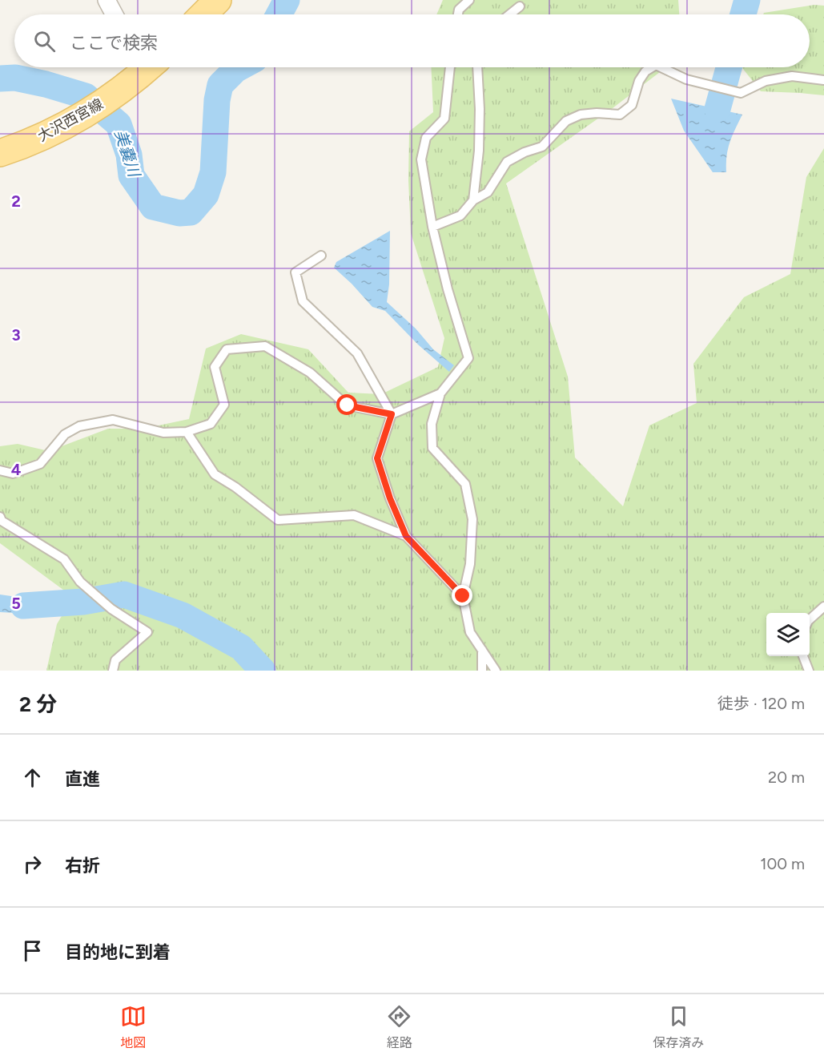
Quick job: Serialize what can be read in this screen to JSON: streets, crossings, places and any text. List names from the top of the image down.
{
  "streets": {
    "main road": ["大沢西宮線"]
  },
  "water": ["美嚢川"],
  "page": {
    "search": "ここで検索",
    "heading": ["2 分", "徒歩 · 120 m"],
    "list": [
      ["直進", "20 m"],
      ["右折", "100 m"],
      "目的地に到着"
    ],
    "nav": ["地図", "経路", "保存済み"]
  },
  "grid": {
    "rows": [
      "2",
      "3",
      "4",
      "5"
    ]
  }
}
